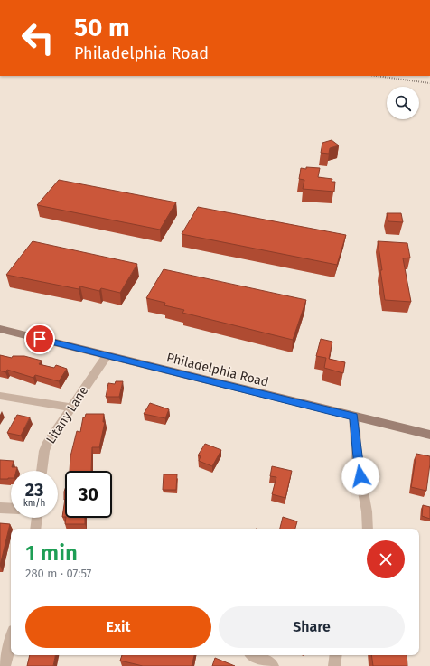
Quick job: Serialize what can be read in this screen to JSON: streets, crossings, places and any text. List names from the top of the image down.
{
  "streets": {
    "main road": ["Philadelphia Road"],
    "street": ["Litany Lane"]
  },
  "crossings": [
    ["Philadelphia Road", "Litany Lane"]
  ],
  "page": {
    "turn": ["50 m", "Philadelphia Road"],
    "speed": "23 km/h",
    "limit": "30",
    "heading": ["1 min", "280 m · 07:57"],
    "buttons": ["Exit", "Share"]
  }
}
